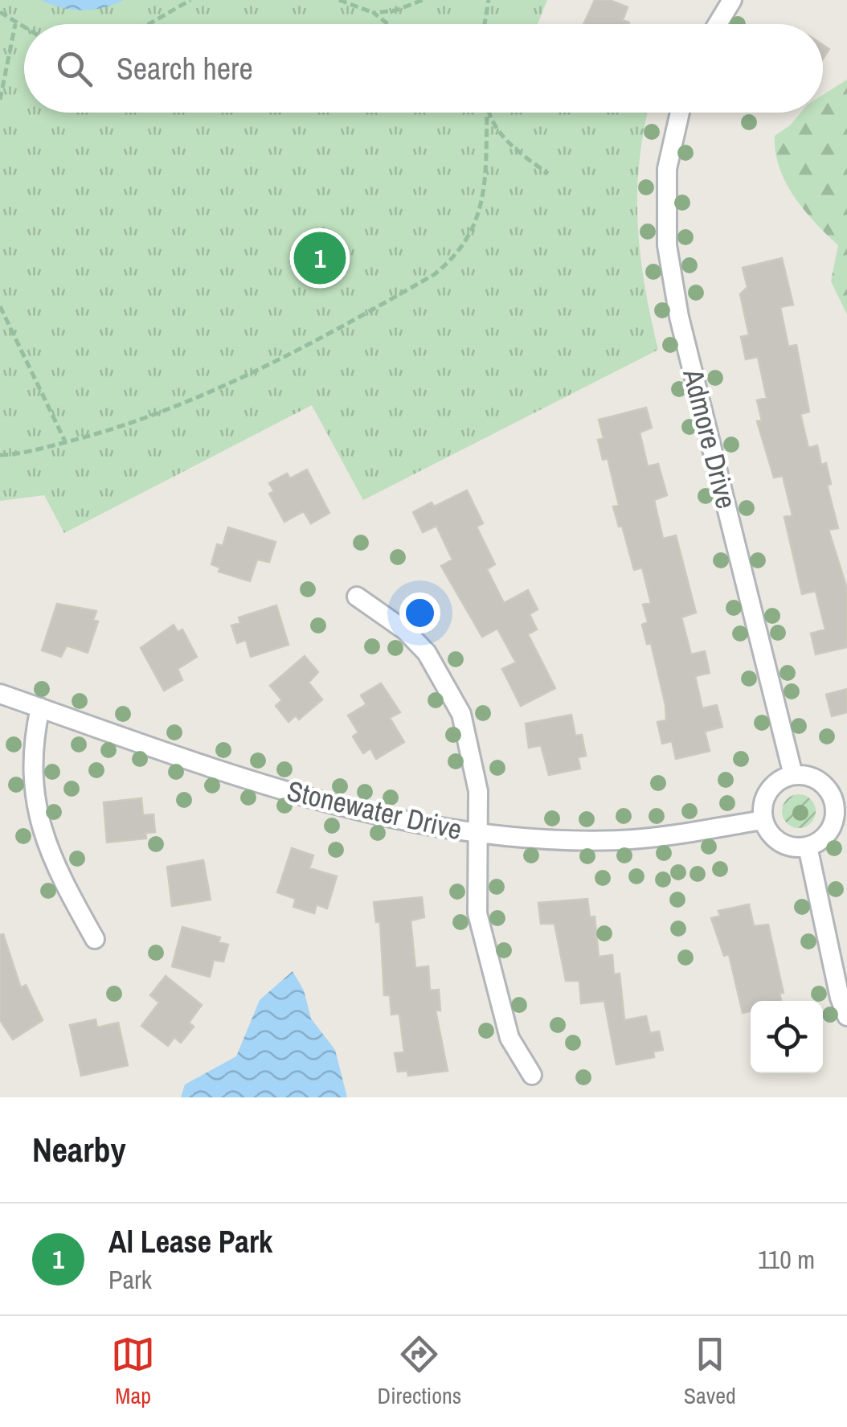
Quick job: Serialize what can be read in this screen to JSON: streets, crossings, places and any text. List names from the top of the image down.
{
  "streets": {
    "street": ["Admore Drive", "Stonewater Drive"]
  },
  "crossings": [
    ["Admore Drive", "Stonewater Drive"]
  ],
  "page": {
    "search": "Search here",
    "pins": "1",
    "heading": "Nearby",
    "list": [
      {
        "mark": "1",
        "name": "Al Lease Park",
        "note": "Park",
        "value": "110 m"
      }
    ],
    "nav": ["Map", "Directions", "Saved"]
  }
}
